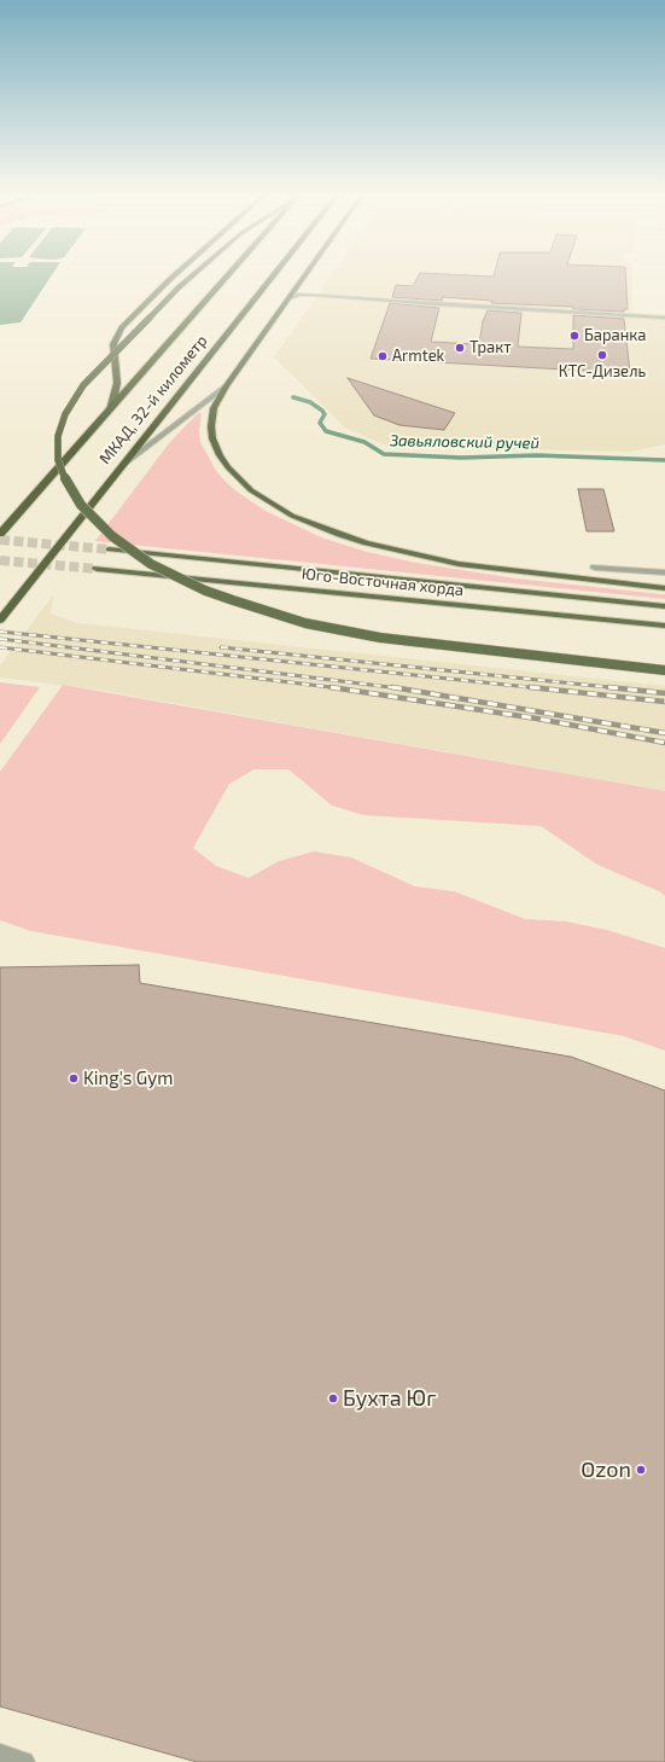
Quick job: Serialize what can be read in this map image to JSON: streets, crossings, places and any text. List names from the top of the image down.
{
  "streets": {
    "highway": ["МКАД, 32-й километр"],
    "main road": ["Юго-Восточная хорда"]
  },
  "water": ["Завьяловский ручей"],
  "places": [
    "Баранка",
    "Тракт",
    "КТС-Дизель",
    "Armtek",
    "King's Gym",
    "Бухта Юг",
    "Ozon"
  ]
}
